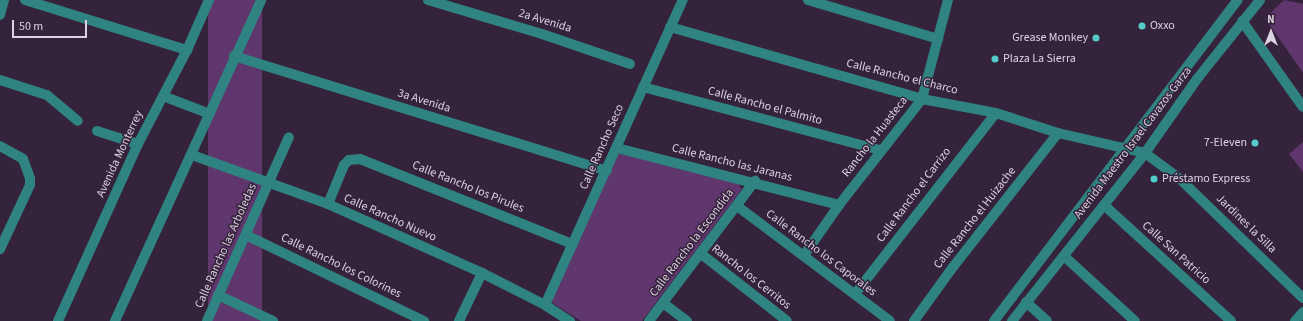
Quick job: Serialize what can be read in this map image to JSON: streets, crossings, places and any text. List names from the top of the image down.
{
  "streets": {
    "street": [
      "2a Avenida",
      "Calle Rancho el Charco",
      "3a Avenida",
      "Calle Rancho el Palmito",
      "Rancho la Huasteca",
      "Avenida Maestro Israel Cavazos Garza",
      "Calle Rancho Seco",
      "Avenida Monterrey",
      "Calle Rancho las Jaranas",
      "Calle Rancho los Pirules",
      "Calle Rancho el Carrizo",
      "Calle Rancho Nuevo",
      "Calle Rancho el Huizache",
      "Jardines la Silla",
      "Calle Rancho la Escondida",
      "Calle Rancho las Arboledas",
      "Calle Rancho los Caporales",
      "Calle San Patricio",
      "Calle Rancho los Colorines",
      "Rancho los Cerritos"
    ]
  },
  "crossings": [
    ["Calle Rancho el Charco", "Rancho la Huasteca"],
    ["Calle Rancho el Charco", "Avenida Maestro Israel Cavazos Garza"],
    ["Calle Rancho el Charco", "Calle Rancho Seco"],
    ["Calle Rancho el Charco", "Calle Rancho el Carrizo"],
    ["Calle Rancho el Charco", "Calle Rancho el Huizache"],
    ["Calle Rancho el Charco", "Jardines la Silla"],
    ["3a Avenida", "Calle Rancho Seco"],
    ["Calle Rancho el Palmito", "Rancho la Huasteca"],
    ["Calle Rancho el Palmito", "Calle Rancho Seco"],
    ["Rancho la Huasteca", "Calle Rancho las Jaranas"],
    ["Rancho la Huasteca", "Calle Rancho los Caporales"],
    ["Avenida Maestro Israel Cavazos Garza", "Jardines la Silla"],
    ["Avenida Maestro Israel Cavazos Garza", "Calle San Patricio"],
    ["Calle Rancho Seco", "Calle Rancho las Jaranas"],
    ["Calle Rancho Seco", "Calle Rancho los Pirules"],
    ["Calle Rancho Seco", "Calle Rancho Nuevo"],
    ["Calle Rancho las Jaranas", "Calle Rancho la Escondida"],
    ["Calle Rancho los Pirules", "Calle Rancho Nuevo"],
    ["Calle Rancho el Carrizo", "Calle Rancho los Caporales"],
    ["Calle Rancho Nuevo", "Calle Rancho las Arboledas"],
    ["Calle Rancho la Escondida", "Calle Rancho los Caporales"],
    ["Calle Rancho la Escondida", "Rancho los Cerritos"],
    ["Calle Rancho las Arboledas", "Calle Rancho los Colorines"]
  ],
  "places": [
    "Oxxo",
    "Grease Monkey",
    "Plaza La Sierra",
    "7-Eleven",
    "Préstamo Express"
  ],
  "scale_bar": "50 m",
  "north": "top"
}
